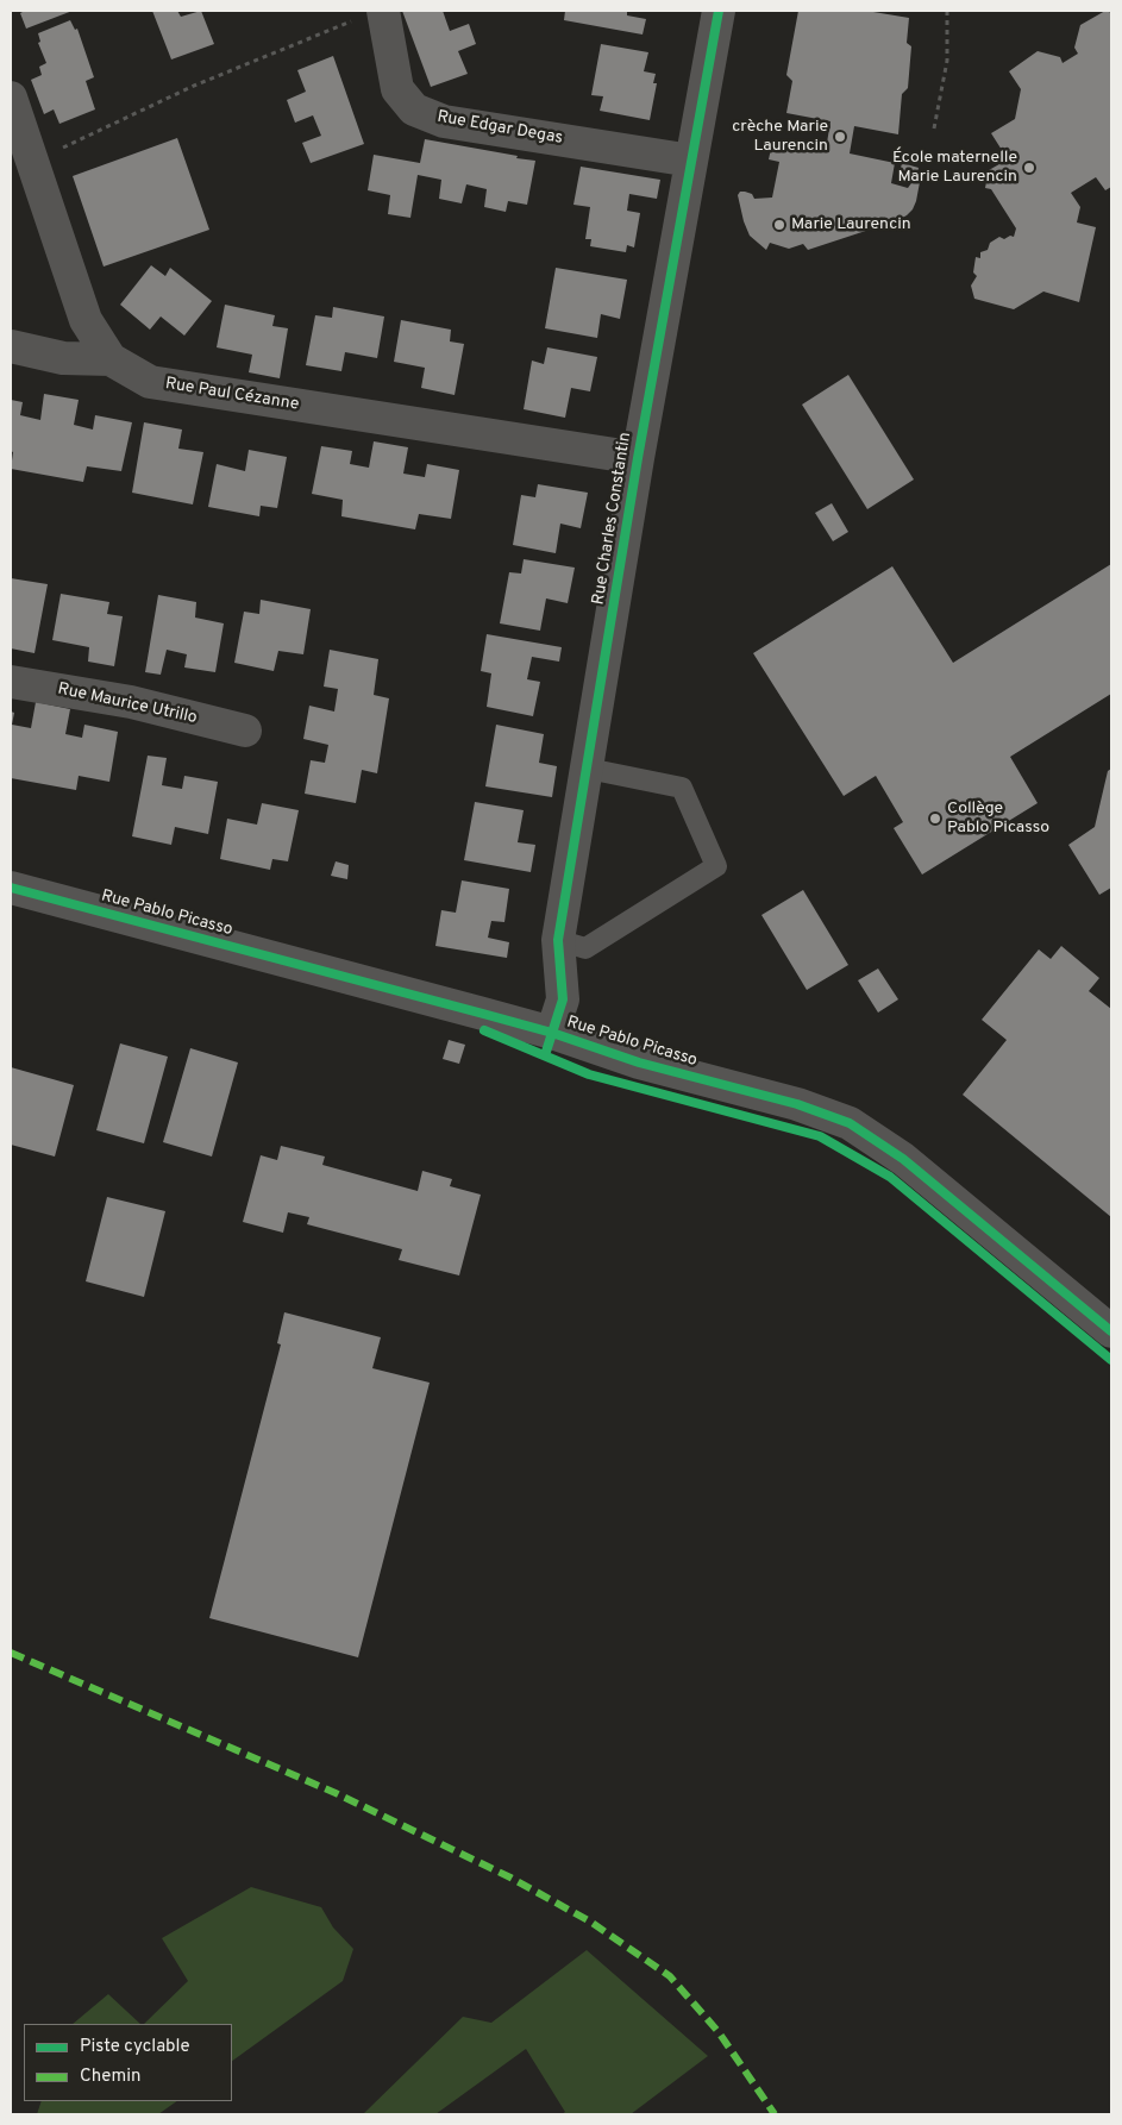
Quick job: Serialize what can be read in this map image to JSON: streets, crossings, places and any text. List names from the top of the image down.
{
  "streets": {
    "street": [
      "Rue Edgar Degas",
      "Rue Paul Cézanne",
      "Rue Charles Constantin",
      "Rue Maurice Utrillo",
      "Rue Pablo Picasso"
    ]
  },
  "crossings": [
    ["Rue Edgar Degas", "Rue Charles Constantin"],
    ["Rue Paul Cézanne", "Rue Charles Constantin"],
    ["Rue Charles Constantin", "Rue Pablo Picasso"]
  ],
  "places": [
    "crèche Marie Laurencin",
    "École maternelle Marie Laurencin",
    "Marie Laurencin",
    "Collège Pablo Picasso"
  ],
  "legend": ["Piste cyclable", "Chemin"]
}
